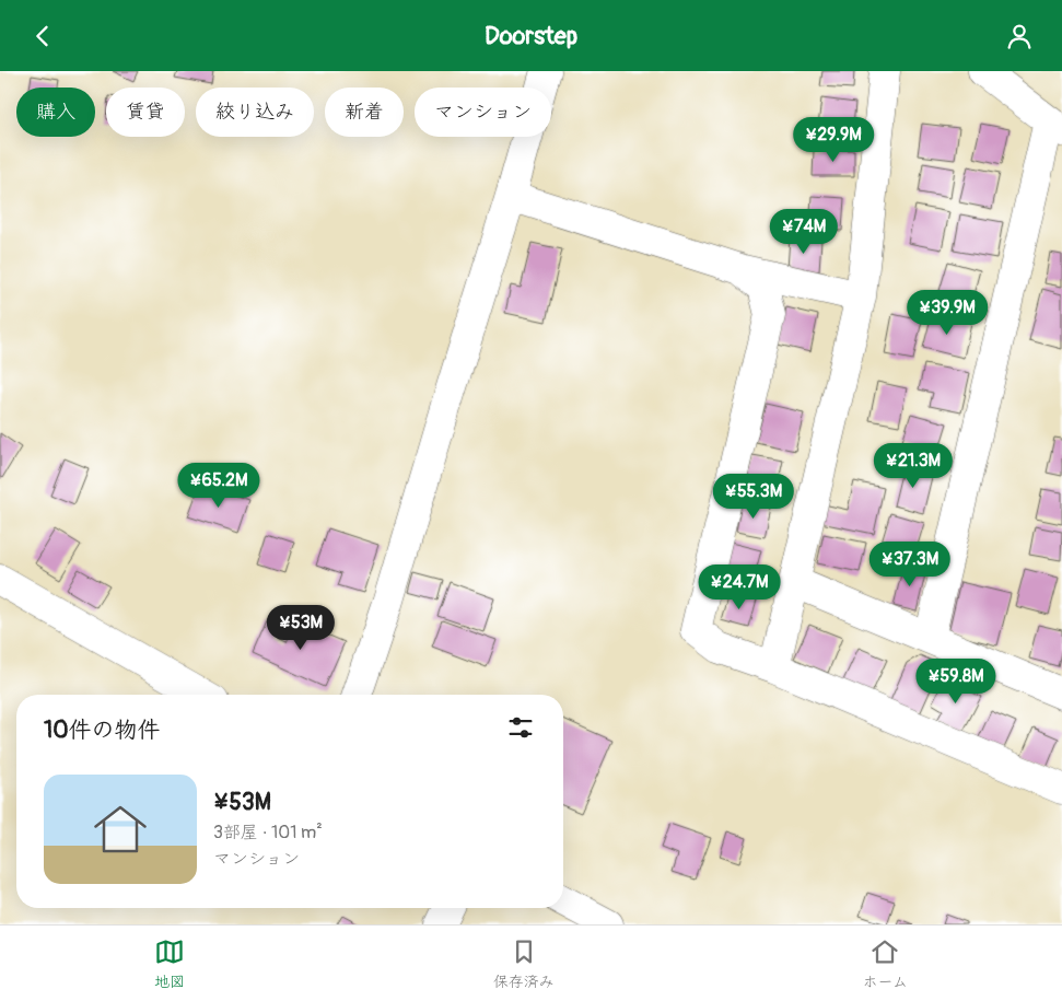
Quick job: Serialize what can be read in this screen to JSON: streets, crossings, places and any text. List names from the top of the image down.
{
  "page": {
    "header": "Doorstep",
    "chip": [
      "購入",
      "賃貸",
      "絞り込み",
      "新着",
      "マンション"
    ],
    "price": [
      "¥29.9M",
      "¥74M",
      "¥39.9M",
      "¥21.3M",
      "¥65.2M",
      "¥55.3M",
      "¥37.3M",
      "¥24.7M",
      "¥53M",
      "¥59.8M"
    ],
    "heading": "10件の物件",
    "list": [
      {
        "name": "¥53M",
        "note": "3部屋 · 101 m² · マンション"
      }
    ],
    "tabs": ["地図", "保存済み", "ホーム"]
  }
}
